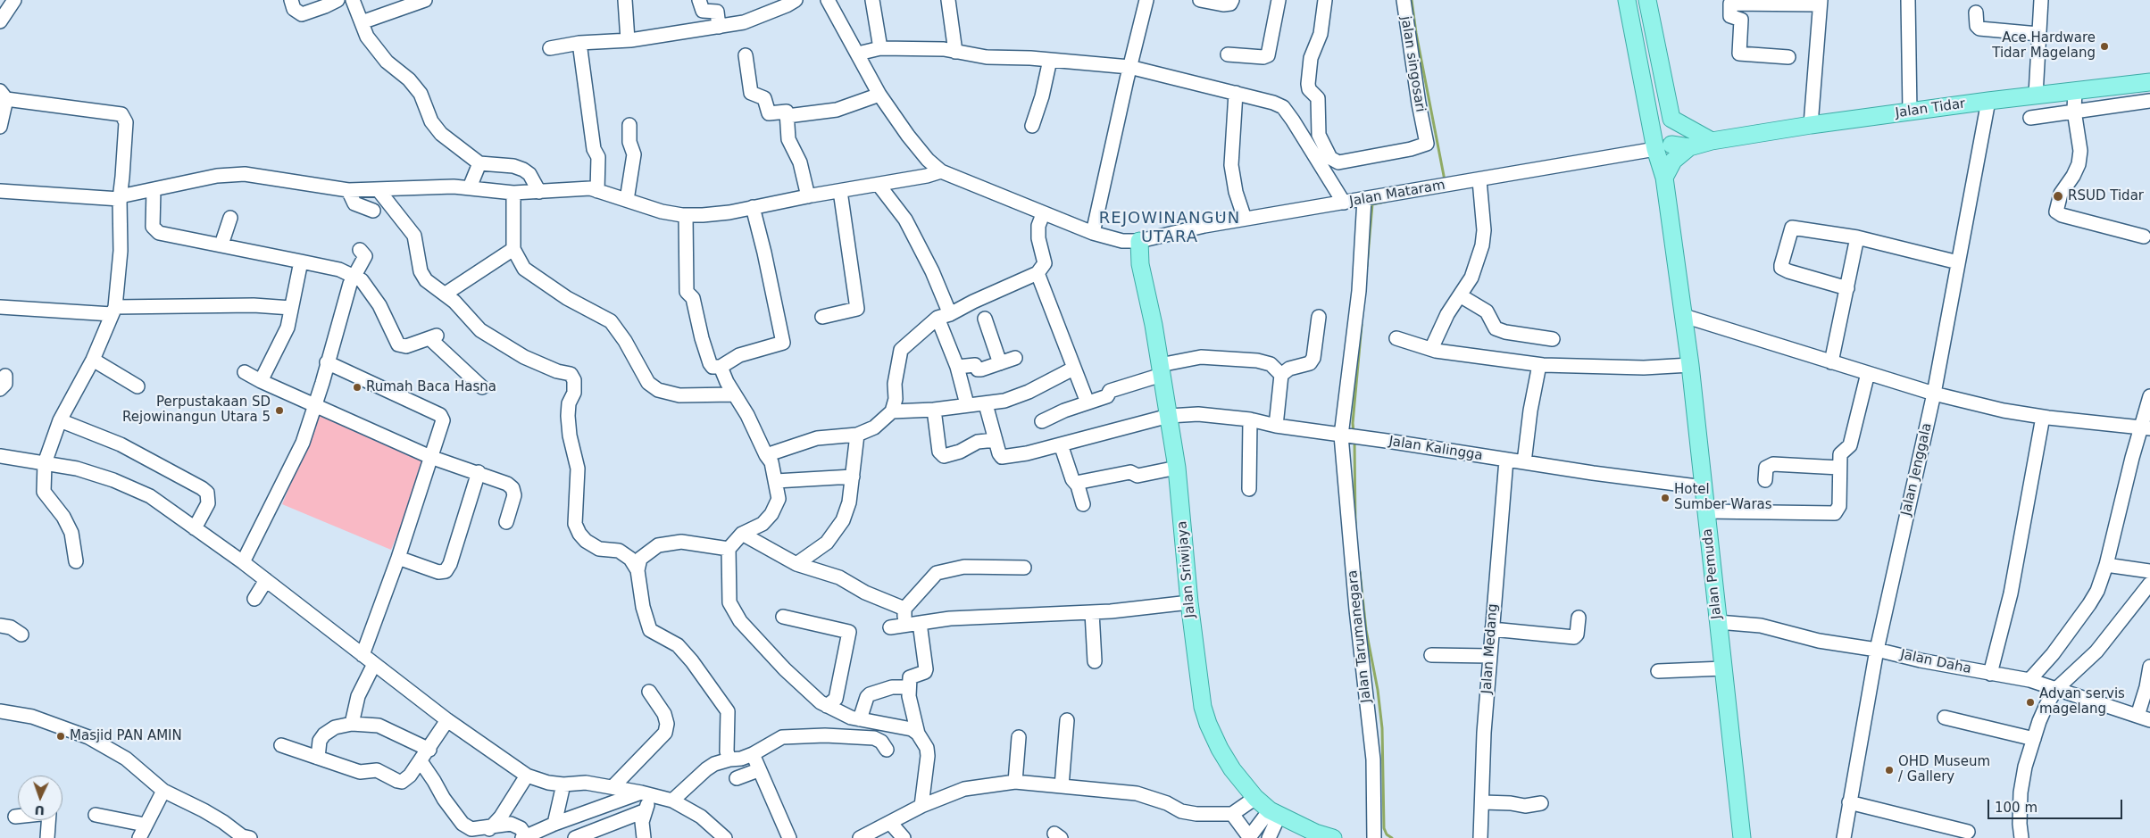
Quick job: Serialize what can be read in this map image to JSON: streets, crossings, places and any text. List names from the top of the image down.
{
  "streets": {
    "main road": ["Jalan Tidar", "Jalan Sriwijaya", "Jalan Pemuda"],
    "street": [
      "jalan singosari",
      "Jalan Mataram",
      "Jalan Kalingga",
      "Jalan Jenggala",
      "Jalan Tarumanegara",
      "Jalan Medang",
      "Jalan Daha"
    ]
  },
  "crossings": [
    ["Jalan Tidar", "Jalan Jenggala"],
    ["Jalan Mataram", "Jalan Sriwijaya"],
    ["Jalan Mataram", "Jalan Pemuda"],
    ["Jalan Mataram", "Jalan Tarumanegara"],
    ["Jalan Kalingga", "Jalan Sriwijaya"],
    ["Jalan Kalingga", "Jalan Pemuda"],
    ["Jalan Kalingga", "Jalan Tarumanegara"],
    ["Jalan Kalingga", "Jalan Medang"],
    ["Jalan Jenggala", "Jalan Daha"],
    ["Jalan Pemuda", "Jalan Daha"]
  ],
  "districts": ["REJOWINANGUN UTARA"],
  "places": [
    "Ace Hardware Tidar Magelang",
    "RSUD Tidar",
    "Rumah Baca Hasna",
    "Perpustakaan SD Rejowinangun Utara 5",
    "Hotel Sumber Waras",
    "Advan servis magelang",
    "Masjid PAN AMIN",
    "OHD Museum / Gallery"
  ],
  "scale_bar": "100 m",
  "north": "bottom"
}
